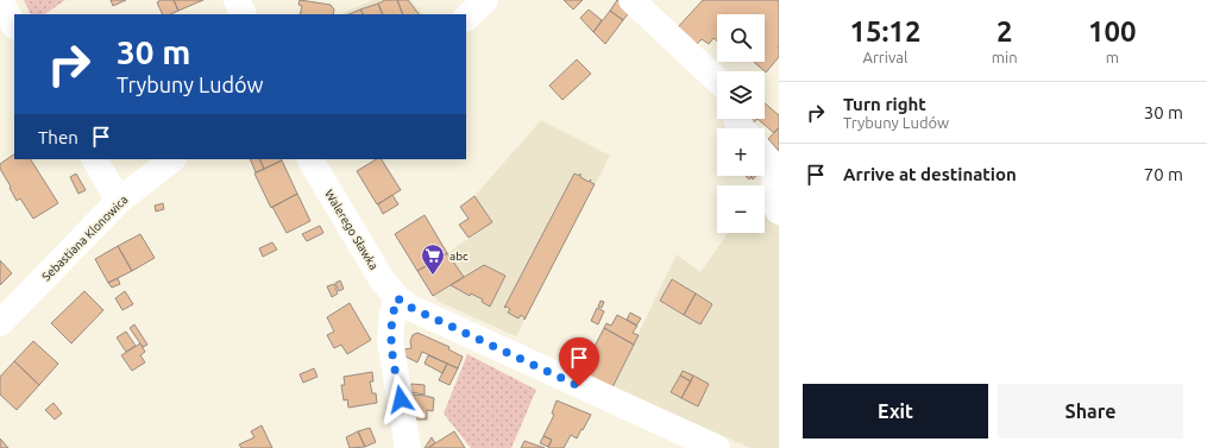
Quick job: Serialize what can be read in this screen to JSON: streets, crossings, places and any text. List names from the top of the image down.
{
  "streets": {
    "street": ["Walerego Sławka", "Sebastiana Klonowica"]
  },
  "places": {
    "supermarket": ["abc"]
  },
  "page": {
    "eta": [
      "15:12",
      "Arrival",
      "2",
      "min",
      "100",
      "m"
    ],
    "map_buttons": ["+", "−"],
    "turn": ["30 m", "Trybuny Ludów"],
    "list": [
      {
        "name": "Turn right",
        "note": "Trybuny Ludów",
        "value": "30 m"
      },
      {
        "name": "Arrive at destination",
        "value": "70 m"
      }
    ],
    "then": "Then",
    "buttons": ["Exit", "Share"]
  }
}
